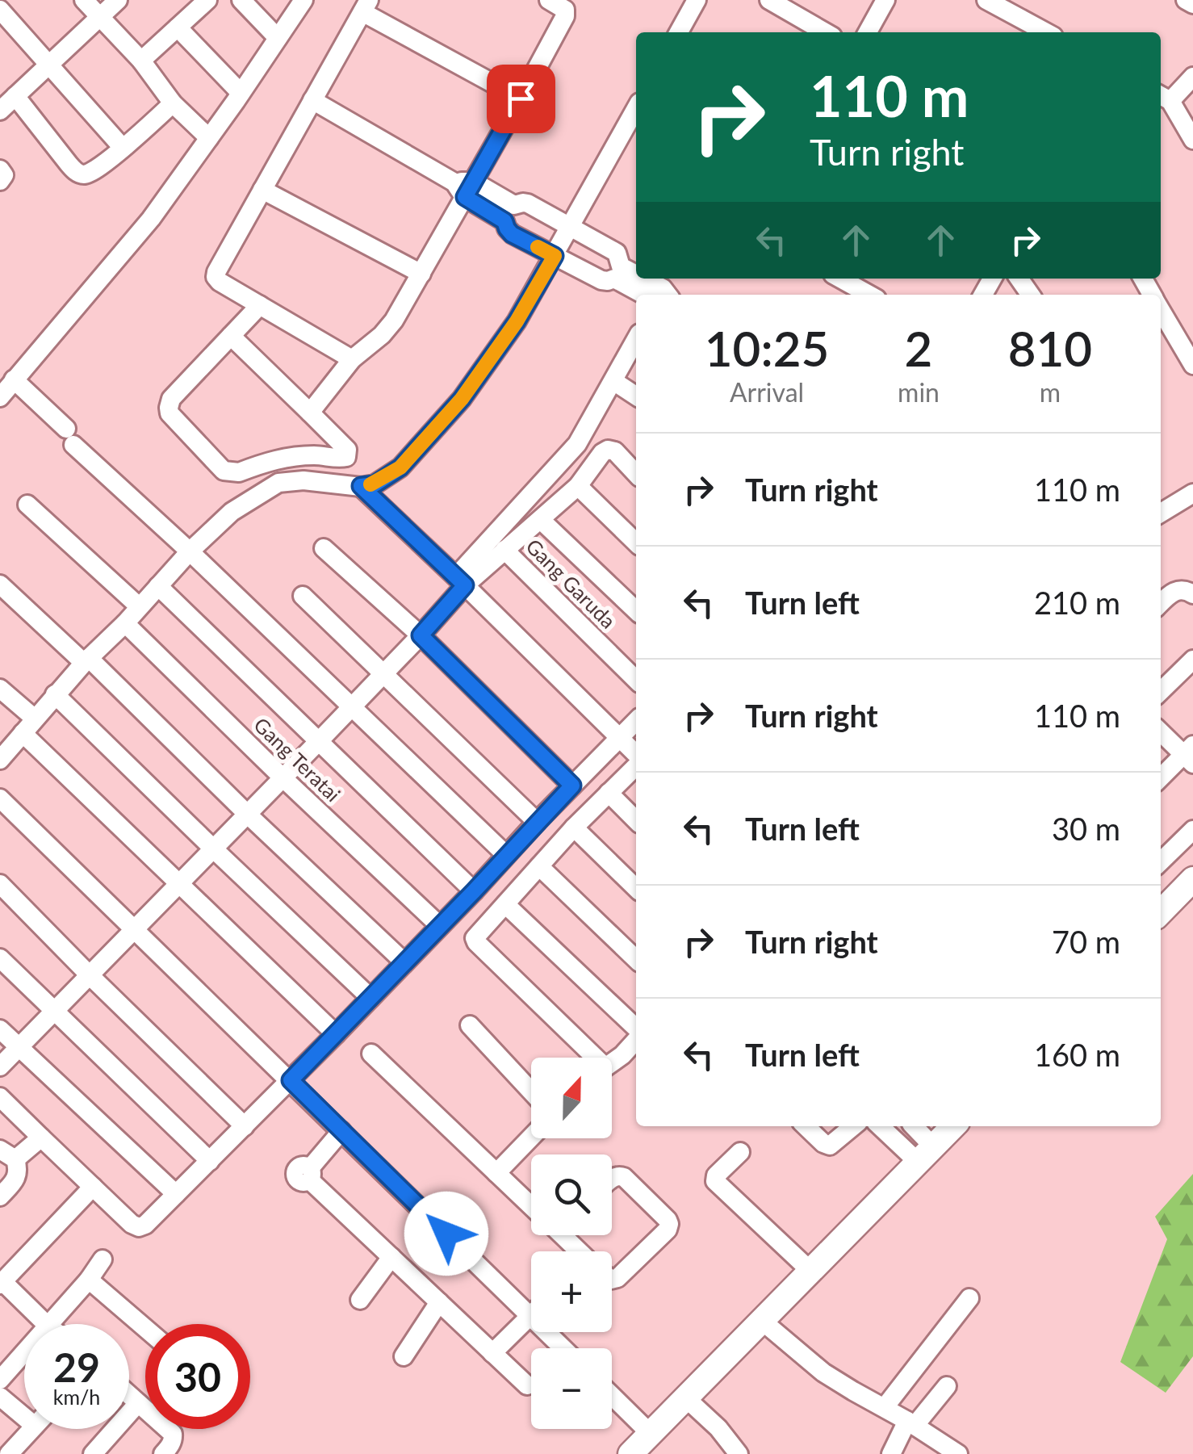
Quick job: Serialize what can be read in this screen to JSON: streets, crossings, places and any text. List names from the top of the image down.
{
  "streets": {
    "street": ["Gang Garuda", "Gang Teratai"]
  },
  "north": "top",
  "page": {
    "turn": ["110 m", "Turn right"],
    "eta": [
      "10:25",
      "Arrival",
      "2",
      "min",
      "810",
      "m"
    ],
    "list": [
      {
        "name": "Turn right",
        "value": "110 m"
      },
      {
        "name": "Turn left",
        "value": "210 m"
      },
      {
        "name": "Turn right",
        "value": "110 m"
      },
      {
        "name": "Turn left",
        "value": "30 m"
      },
      {
        "name": "Turn right",
        "value": "70 m"
      },
      {
        "name": "Turn left",
        "value": "160 m"
      }
    ],
    "map_buttons": ["+", "−"],
    "speed": "29 km/h",
    "limit": "30"
  }
}
